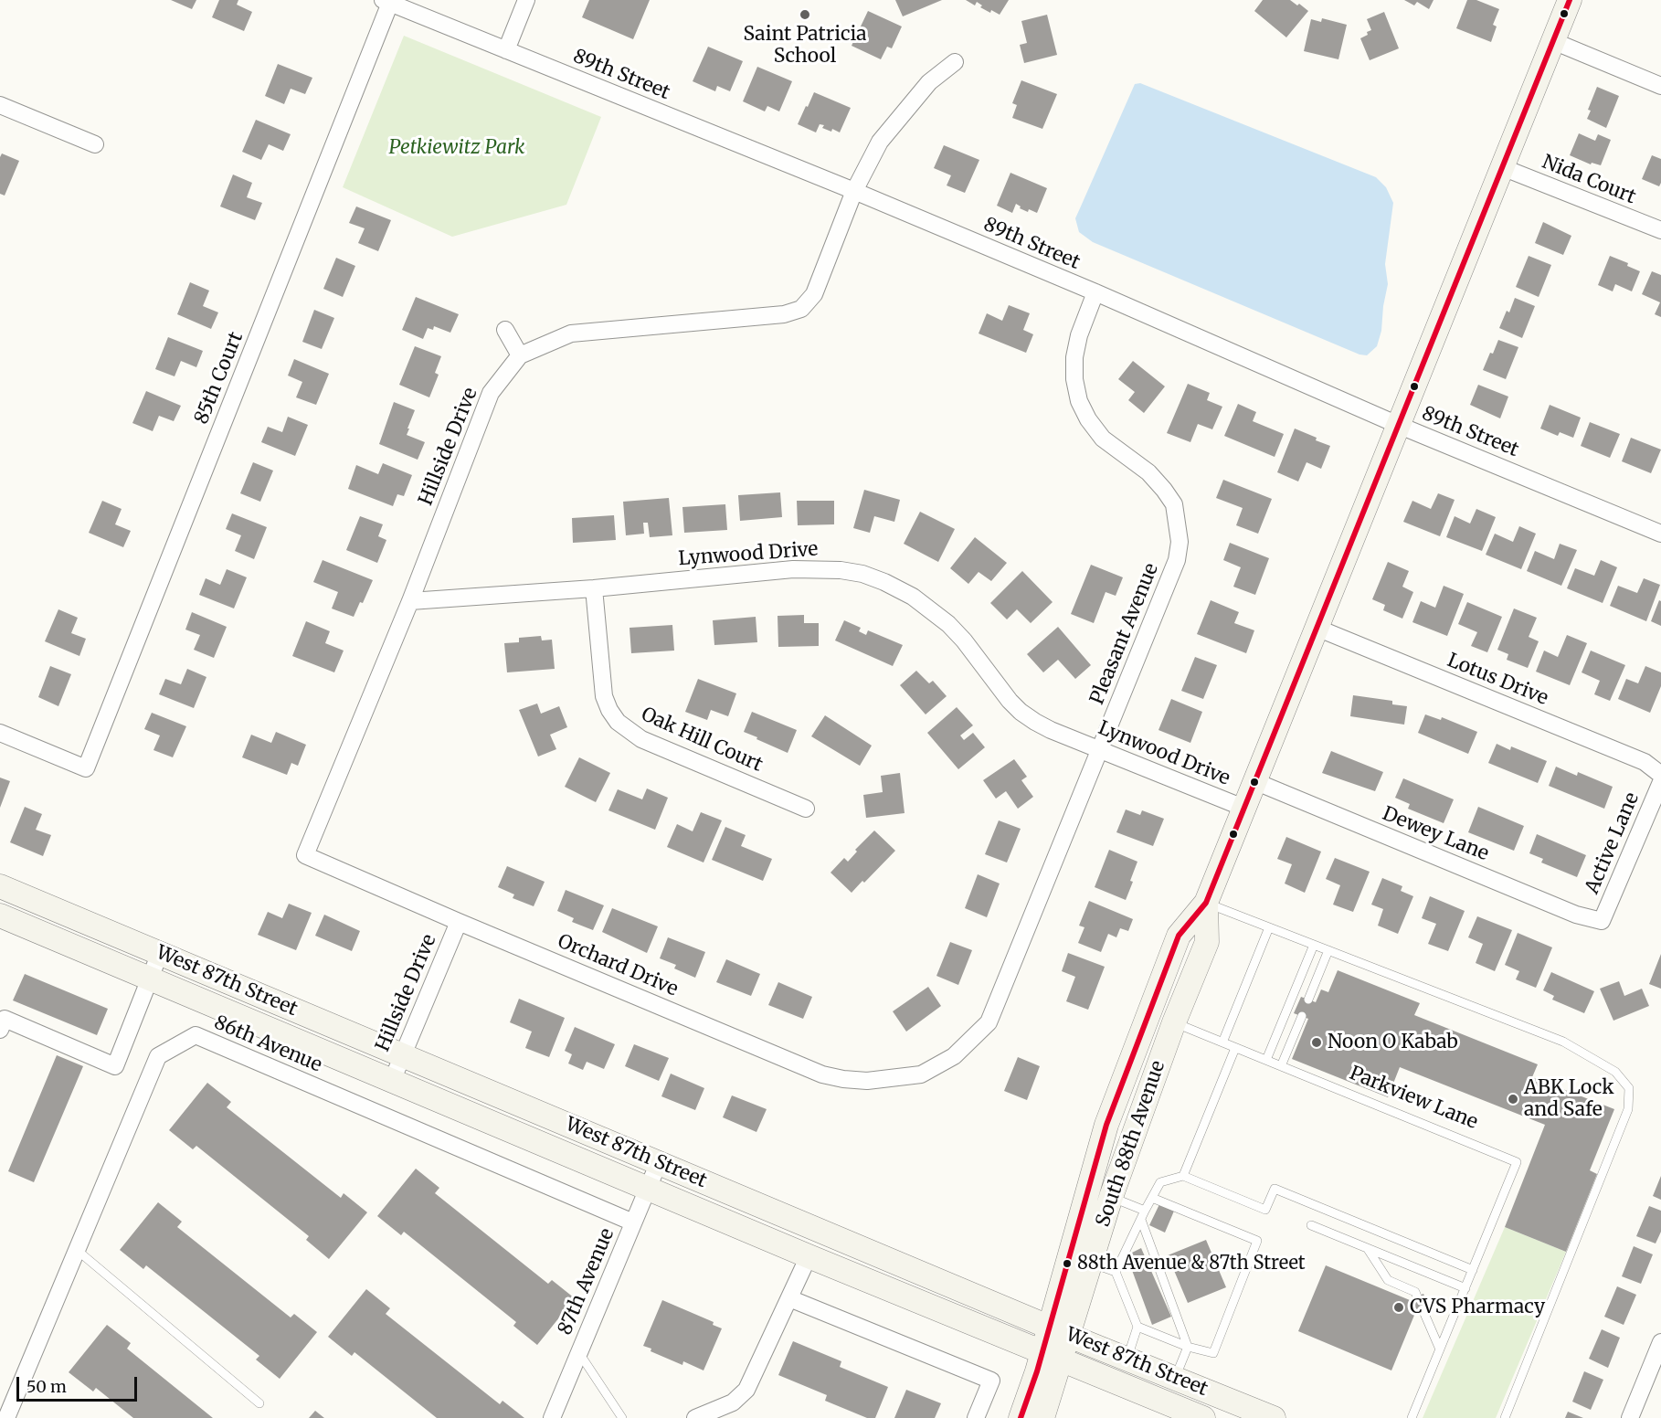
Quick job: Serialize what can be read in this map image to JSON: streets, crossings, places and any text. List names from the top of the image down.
{
  "streets": {
    "main road": ["West 87th Street", "South 88th Avenue"],
    "street": [
      "89th Street",
      "Nida Court",
      "85th Court",
      "Hillside Drive",
      "Lynwood Drive",
      "Pleasant Avenue",
      "Lotus Drive",
      "Oak Hill Court",
      "Dewey Lane",
      "Active Lane",
      "Orchard Drive",
      "86th Avenue",
      "87th Avenue"
    ],
    "lane": ["Parkview Lane"]
  },
  "crossings": [
    ["89th Street", "85th Court"],
    ["89th Street", "Hillside Drive"],
    ["89th Street", "Pleasant Avenue"],
    ["89th Street", "South 88th Avenue"],
    ["Nida Court", "South 88th Avenue"],
    ["Hillside Drive", "Lynwood Drive"],
    ["Hillside Drive", "Orchard Drive"],
    ["Hillside Drive", "West 87th Street"],
    ["Lynwood Drive", "Pleasant Avenue"],
    ["Lynwood Drive", "Oak Hill Court"],
    ["Lynwood Drive", "South 88th Avenue"],
    ["Pleasant Avenue", "Orchard Drive"],
    ["Lotus Drive", "South 88th Avenue"],
    ["Dewey Lane", "Active Lane"],
    ["Dewey Lane", "South 88th Avenue"],
    ["West 87th Street", "South 88th Avenue"],
    ["West 87th Street", "87th Avenue"],
    ["86th Avenue", "87th Avenue"],
    ["Parkview Lane", "South 88th Avenue"]
  ],
  "parks": ["Petkiewitz Park"],
  "places": [
    "Saint Patricia School",
    "Noon O Kabab",
    "ABK Lock and Safe",
    "88th Avenue & 87th Street",
    "CVS Pharmacy"
  ],
  "scale_bar": "50 m"
}
